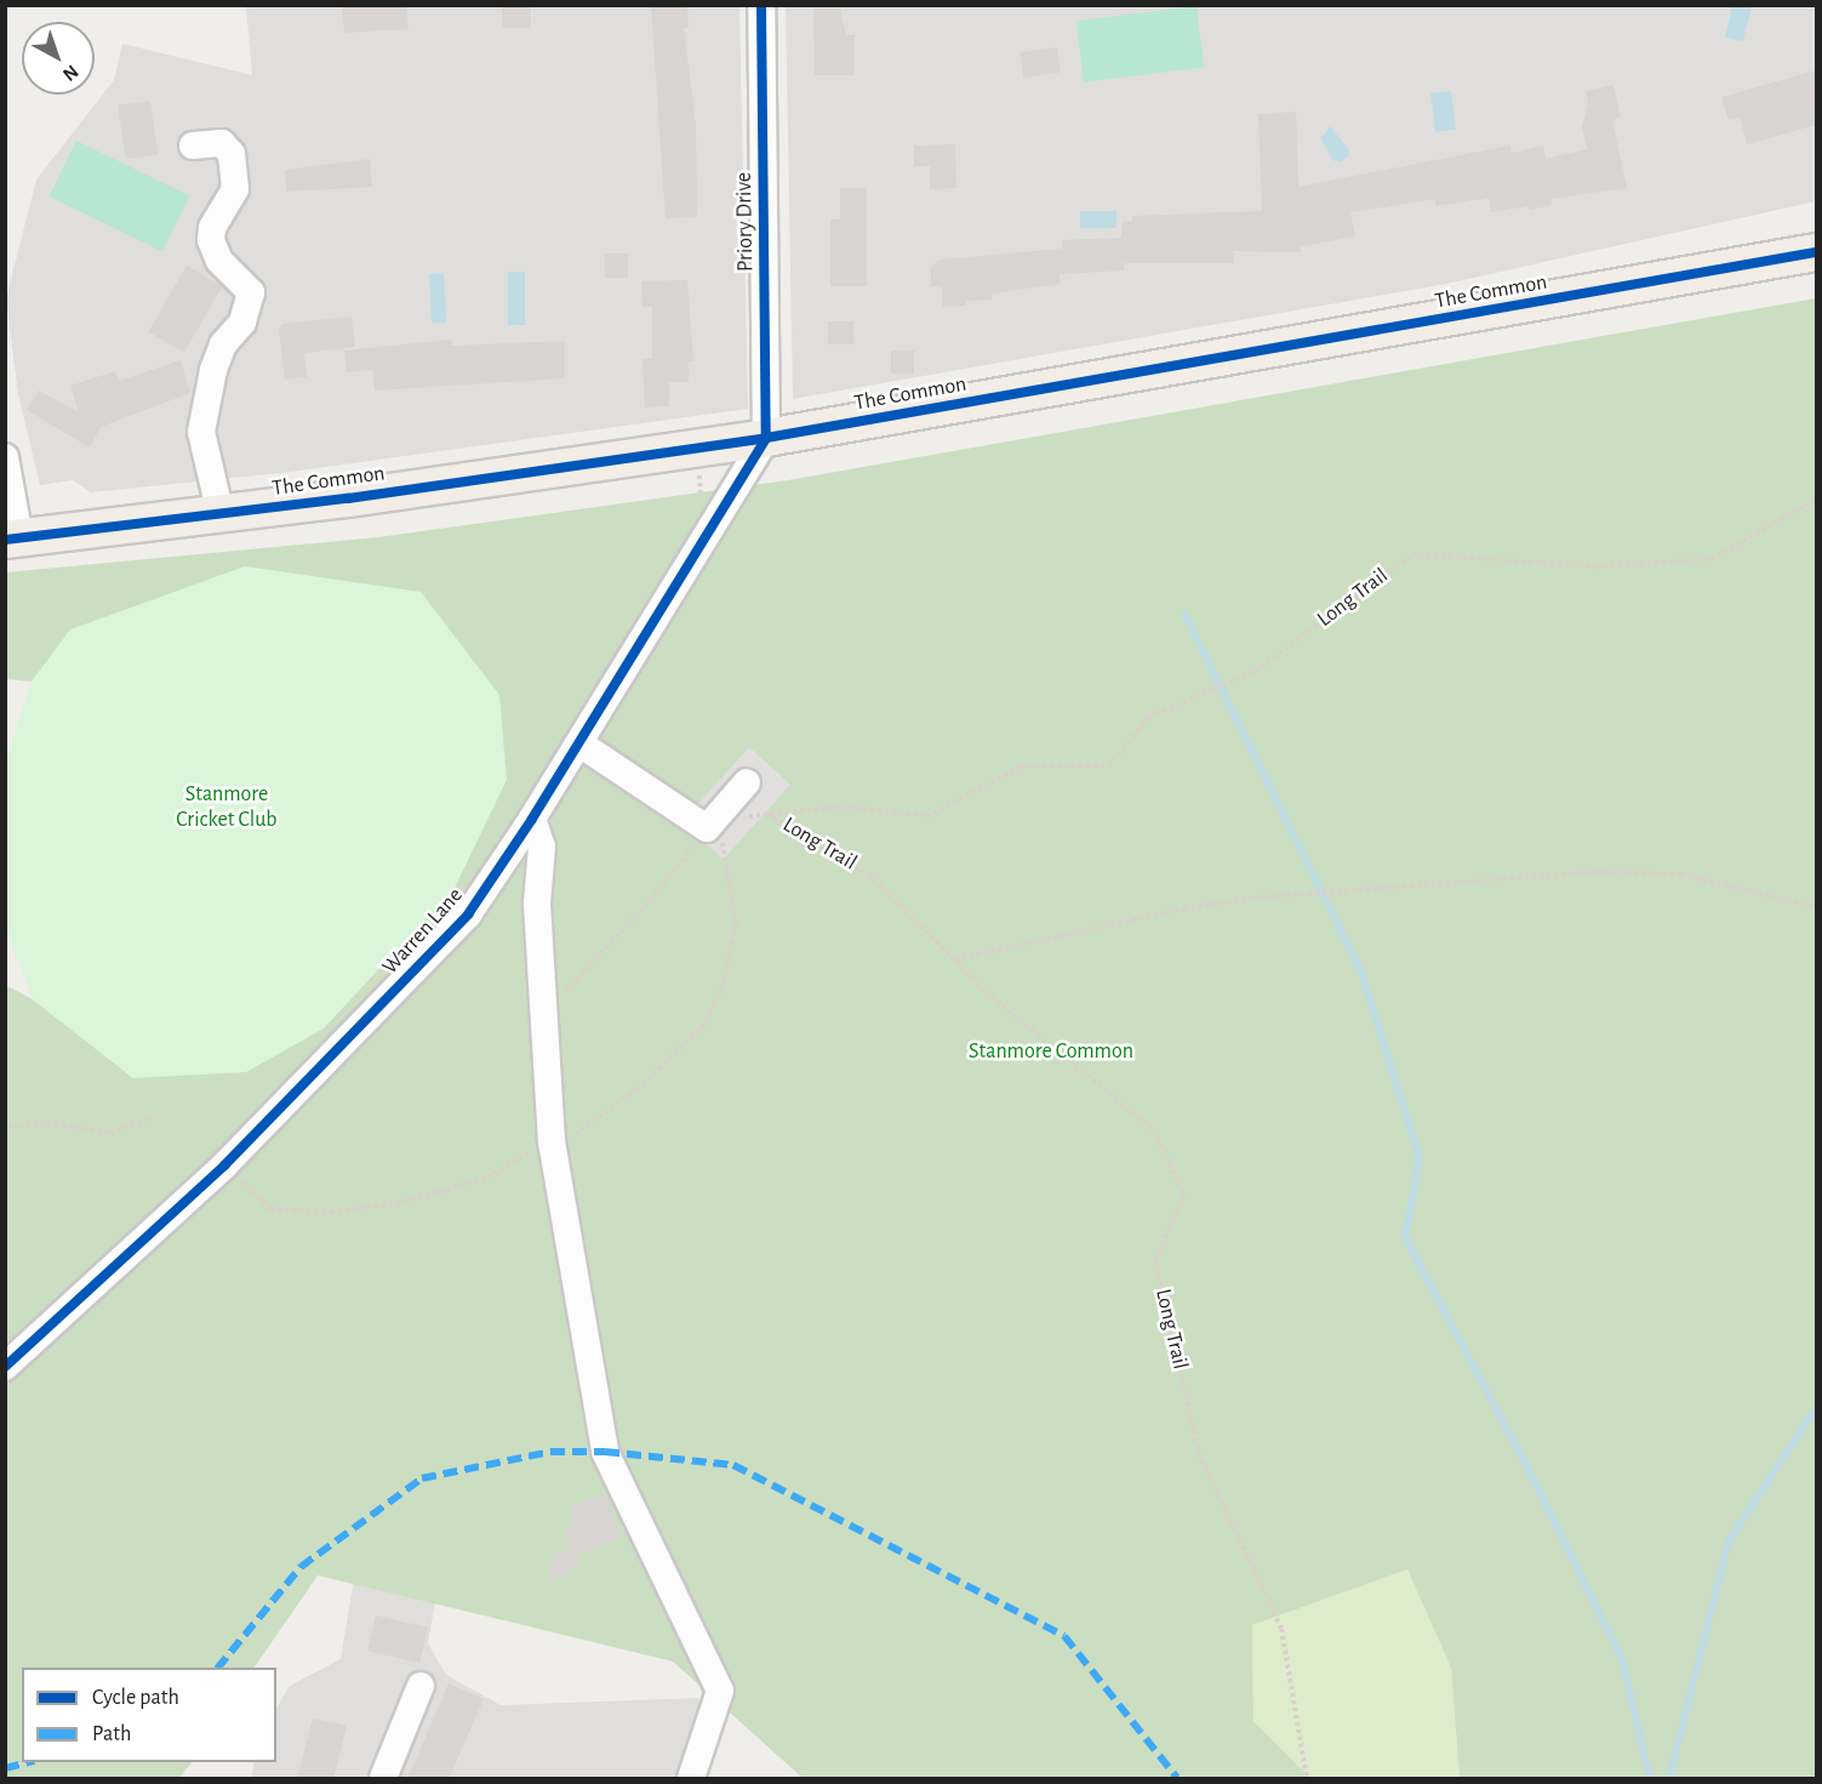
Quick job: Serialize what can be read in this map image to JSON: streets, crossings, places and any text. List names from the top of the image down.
{
  "streets": {
    "main road": ["The Common"],
    "street": ["Priory Drive", "Warren Lane"],
    "path": ["Long Trail"]
  },
  "crossings": [
    ["Priory Drive", "The Common"],
    ["Priory Drive", "Warren Lane"],
    ["The Common", "Warren Lane"]
  ],
  "parks": ["Stanmore Cricket Club", "Stanmore Common"],
  "legend": ["Cycle path", "Path"],
  "north": "bottom right"
}
